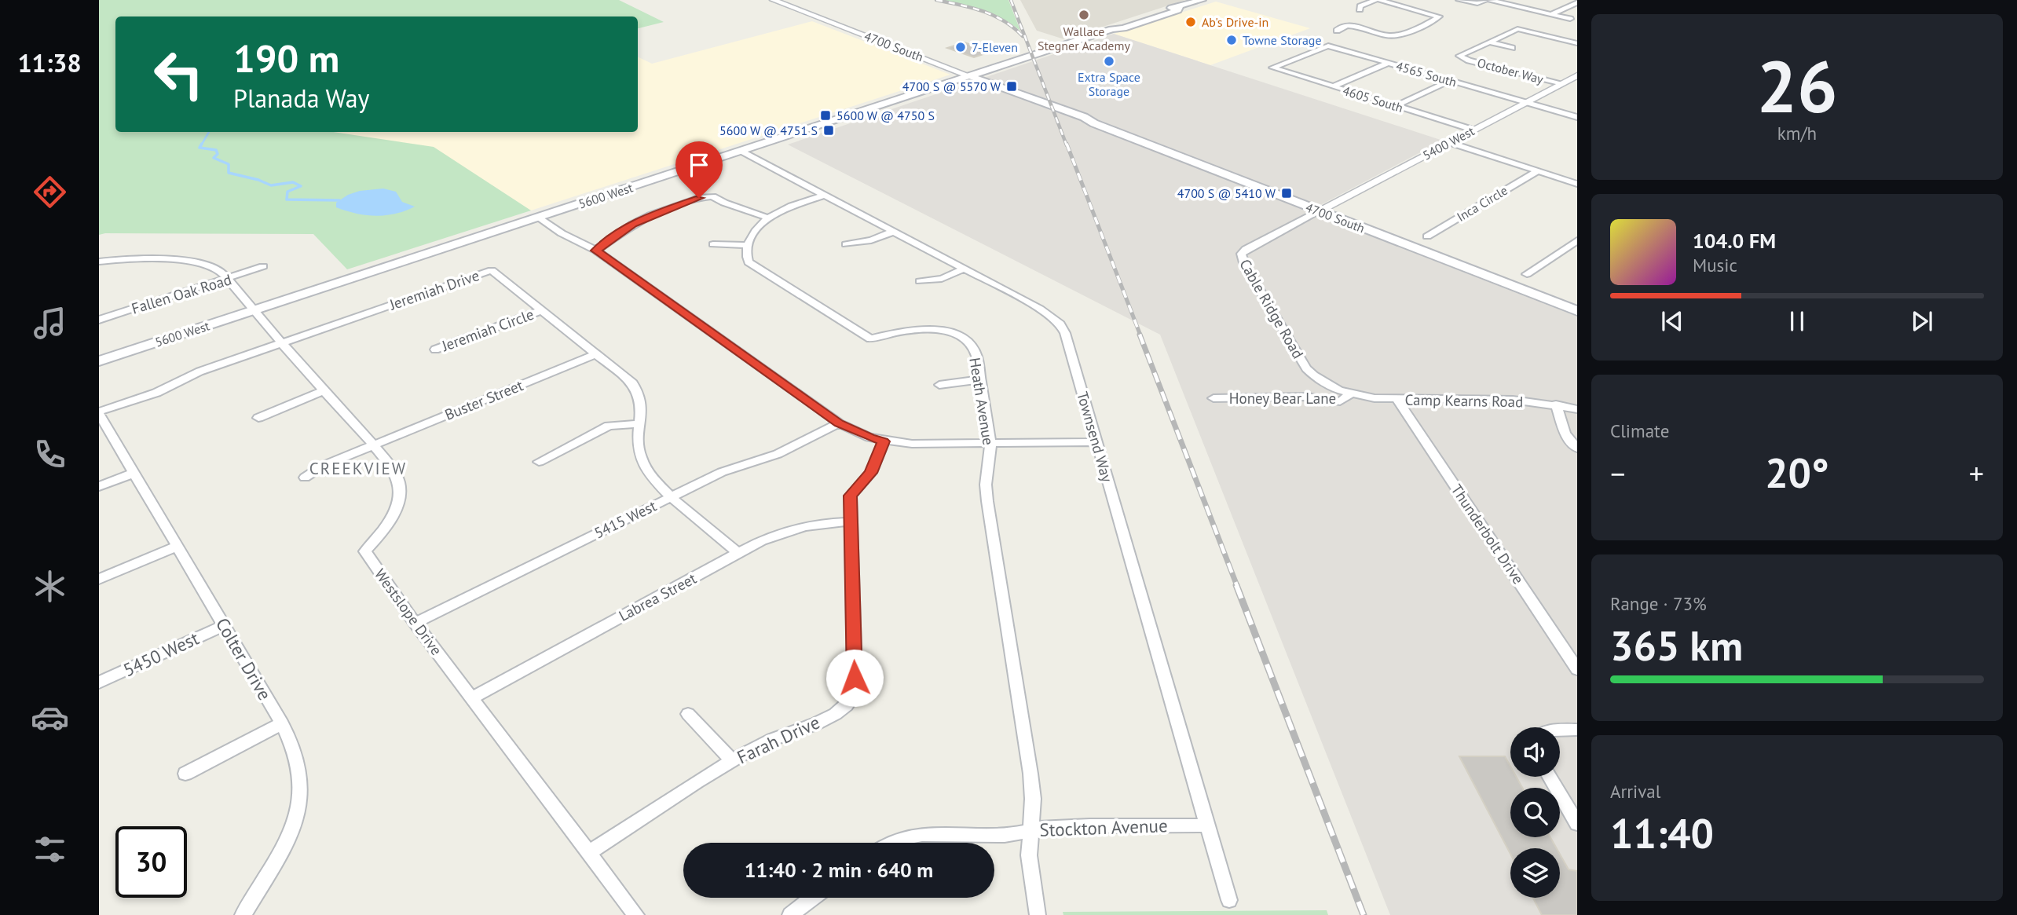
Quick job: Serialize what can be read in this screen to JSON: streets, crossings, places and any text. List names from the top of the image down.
{
  "streets": {
    "main road": ["4700 South", "5600 West"],
    "street": [
      "October Way",
      "4565 South",
      "4605 South",
      "5400 West",
      "Inca Circle",
      "Jeremiah Drive",
      "Fallen Oak Road",
      "Cable Ridge Road",
      "Jeremiah Circle",
      "Honey Bear Lane",
      "Buster Street",
      "Camp Kearns Road",
      "Heath Avenue",
      "Townsend Way",
      "5415 West",
      "Thunderbolt Drive",
      "Labrea Street",
      "Westslope Drive",
      "5450 West",
      "Colter Drive",
      "Farah Drive",
      "Stockton Avenue"
    ]
  },
  "crossings": [
    ["4700 South", "5400 West"],
    ["4700 South", "5600 West"],
    ["4700 South", "Cable Ridge Road"],
    ["October Way", "5400 West"],
    ["4565 South", "4605 South"],
    ["4565 South", "5400 West"],
    ["4605 South", "5400 West"],
    ["5400 West", "Cable Ridge Road"],
    ["5600 West", "Townsend Way"],
    ["5600 West", "Westslope Drive"],
    ["Jeremiah Drive", "Jeremiah Circle"],
    ["Jeremiah Drive", "Buster Street"],
    ["Jeremiah Drive", "5415 West"],
    ["Jeremiah Drive", "Labrea Street"],
    ["Jeremiah Drive", "Westslope Drive"],
    ["Jeremiah Drive", "Colter Drive"],
    ["Fallen Oak Road", "Westslope Drive"],
    ["Cable Ridge Road", "Honey Bear Lane"],
    ["Cable Ridge Road", "Camp Kearns Road"],
    ["Honey Bear Lane", "Camp Kearns Road"],
    ["Buster Street", "Westslope Drive"],
    ["Camp Kearns Road", "Thunderbolt Drive"],
    ["Heath Avenue", "Stockton Avenue"],
    ["Townsend Way", "Stockton Avenue"],
    ["5415 West", "Westslope Drive"],
    ["Labrea Street", "Westslope Drive"],
    ["Labrea Street", "Farah Drive"],
    ["Westslope Drive", "Farah Drive"],
    ["5450 West", "Colter Drive"]
  ],
  "districts": ["CREEKVIEW"],
  "places": {
    "other": [
      "Wallace Stegner Academy",
      "Ab's Drive-in",
      "Towne Storage",
      "7-Eleven",
      "Extra Space Storage"
    ],
    "transit": [
      "4700 S @ 5570 W",
      "5600 W @ 4750 S",
      "5600 W @ 4751 S",
      "4700 S @ 5410 W"
    ]
  },
  "page": {
    "tabs": "11:38",
    "tile": [
      ["26", "km/h"],
      "Climate",
      ["Range · 73%", "365 km"],
      ["Arrival", "11:40"]
    ],
    "turn": ["190 m", "Planada Way"],
    "song": ["104.0 FM", "Music"],
    "heat": ["−", "20°", "+"],
    "limit": "30",
    "trip": "11:40 · 2 min · 640 m"
  }
}
